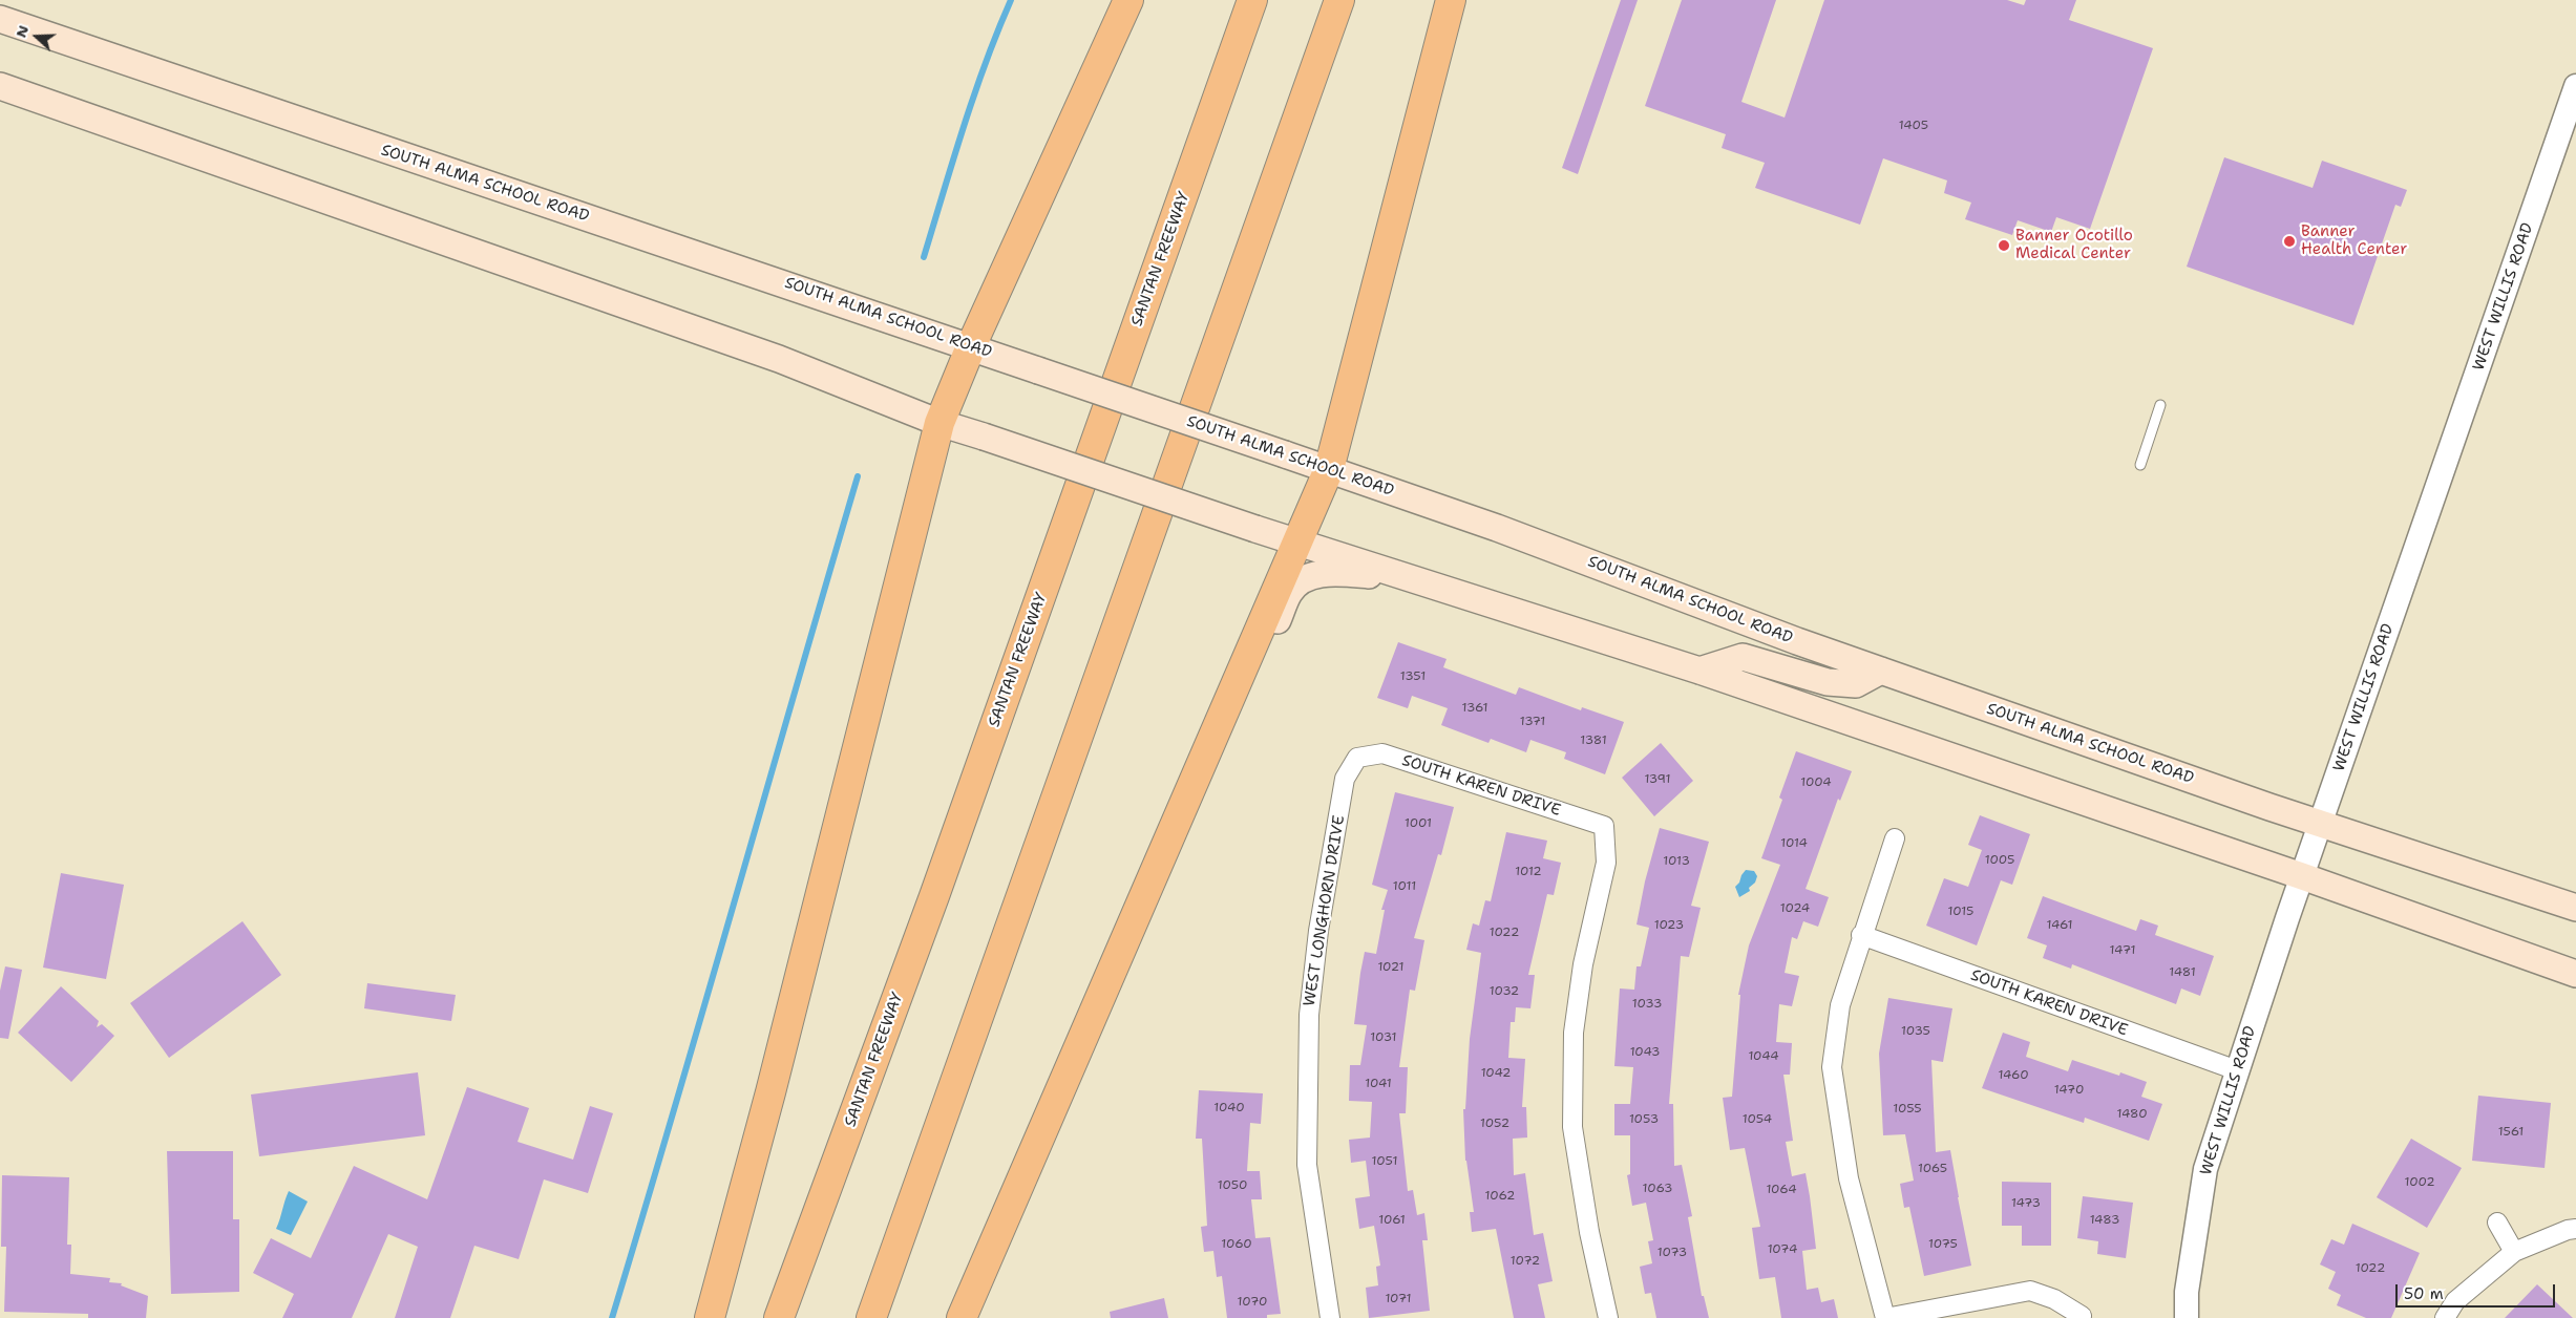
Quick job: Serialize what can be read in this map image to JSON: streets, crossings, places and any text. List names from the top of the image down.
{
  "streets": {
    "highway": ["SANTAN FREEWAY"],
    "main road": ["SOUTH ALMA SCHOOL ROAD"],
    "street": ["WEST WILLIS ROAD", "SOUTH KAREN DRIVE", "WEST LONGHORN DRIVE"]
  },
  "crossings": [
    ["SOUTH ALMA SCHOOL ROAD", "WEST WILLIS ROAD"],
    ["WEST WILLIS ROAD", "SOUTH KAREN DRIVE"],
    ["SOUTH KAREN DRIVE", "WEST LONGHORN DRIVE"]
  ],
  "places": ["Banner Health Center", "Banner Ocotillo Medical Center"],
  "house_numbers": [
    "1405",
    "1351",
    "1361",
    "1371",
    "1381",
    "1391",
    "1004",
    "1001",
    "1014",
    "1005",
    "1013",
    "1012",
    "1011",
    "1024",
    "1015",
    "1023",
    "1461",
    "1022",
    "1471",
    "1021",
    "1481",
    "1032",
    "1033",
    "1035",
    "1031",
    "1043",
    "1044",
    "1042",
    "1460",
    "1041",
    "1470",
    "1040",
    "1055",
    "1480",
    "1053",
    "1054",
    "1052",
    "1561",
    "1051",
    "1065",
    "1002",
    "1050",
    "1063",
    "1064",
    "1062",
    "1473",
    "1061",
    "1483",
    "1060",
    "1075",
    "1074",
    "1073",
    "1072",
    "1022",
    "1071",
    "1070"
  ],
  "scale_bar": "50 m",
  "north": "left"
}
